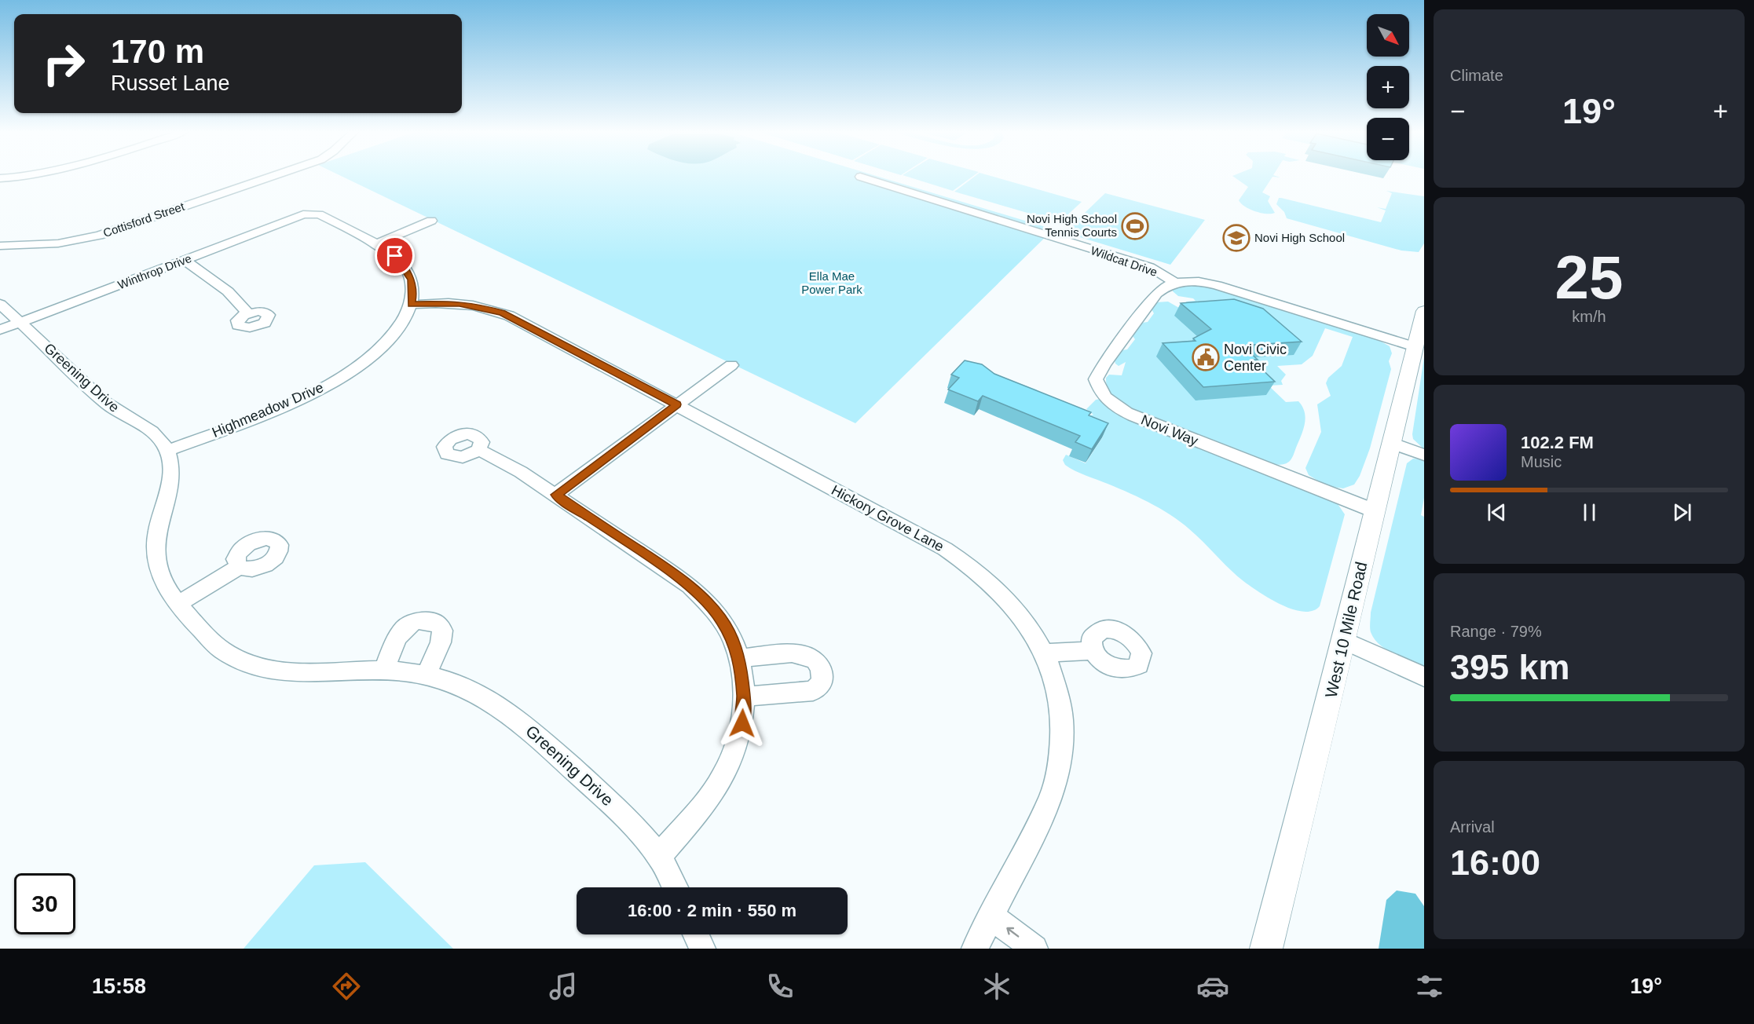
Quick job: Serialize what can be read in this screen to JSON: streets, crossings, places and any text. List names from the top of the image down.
{
  "streets": {
    "main road": ["West 10 Mile Road"],
    "street": [
      "Cottisford Street",
      "Wildcat Drive",
      "Winthrop Drive",
      "Greening Drive",
      "Highmeadow Drive",
      "Novi Way",
      "Hickory Grove Lane"
    ]
  },
  "crossings": [
    ["Wildcat Drive", "Novi Way"],
    ["Wildcat Drive", "West 10 Mile Road"],
    ["Winthrop Drive", "Greening Drive"],
    ["Winthrop Drive", "Highmeadow Drive"],
    ["Greening Drive", "Highmeadow Drive"],
    ["Highmeadow Drive", "Hickory Grove Lane"],
    ["Novi Way", "West 10 Mile Road"]
  ],
  "parks": ["Ella Mae Power Park"],
  "places": {
    "sports": ["Novi High School Tennis Courts"],
    "school or university": ["Novi High School"],
    "public building": ["Novi Civic Center"]
  },
  "north": "bottom right",
  "page": {
    "tile": [
      "Climate",
      ["25", "km/h"],
      ["Range · 79%", "395 km"],
      ["Arrival", "16:00"]
    ],
    "map_buttons": ["+", "−"],
    "turn": ["170 m", "Russet Lane"],
    "heat": ["−", "19°", "+"],
    "song": ["102.2 FM", "Music"],
    "limit": "30",
    "trip": "16:00 · 2 min · 550 m",
    "tabs": ["15:58", "19°"]
  }
}
